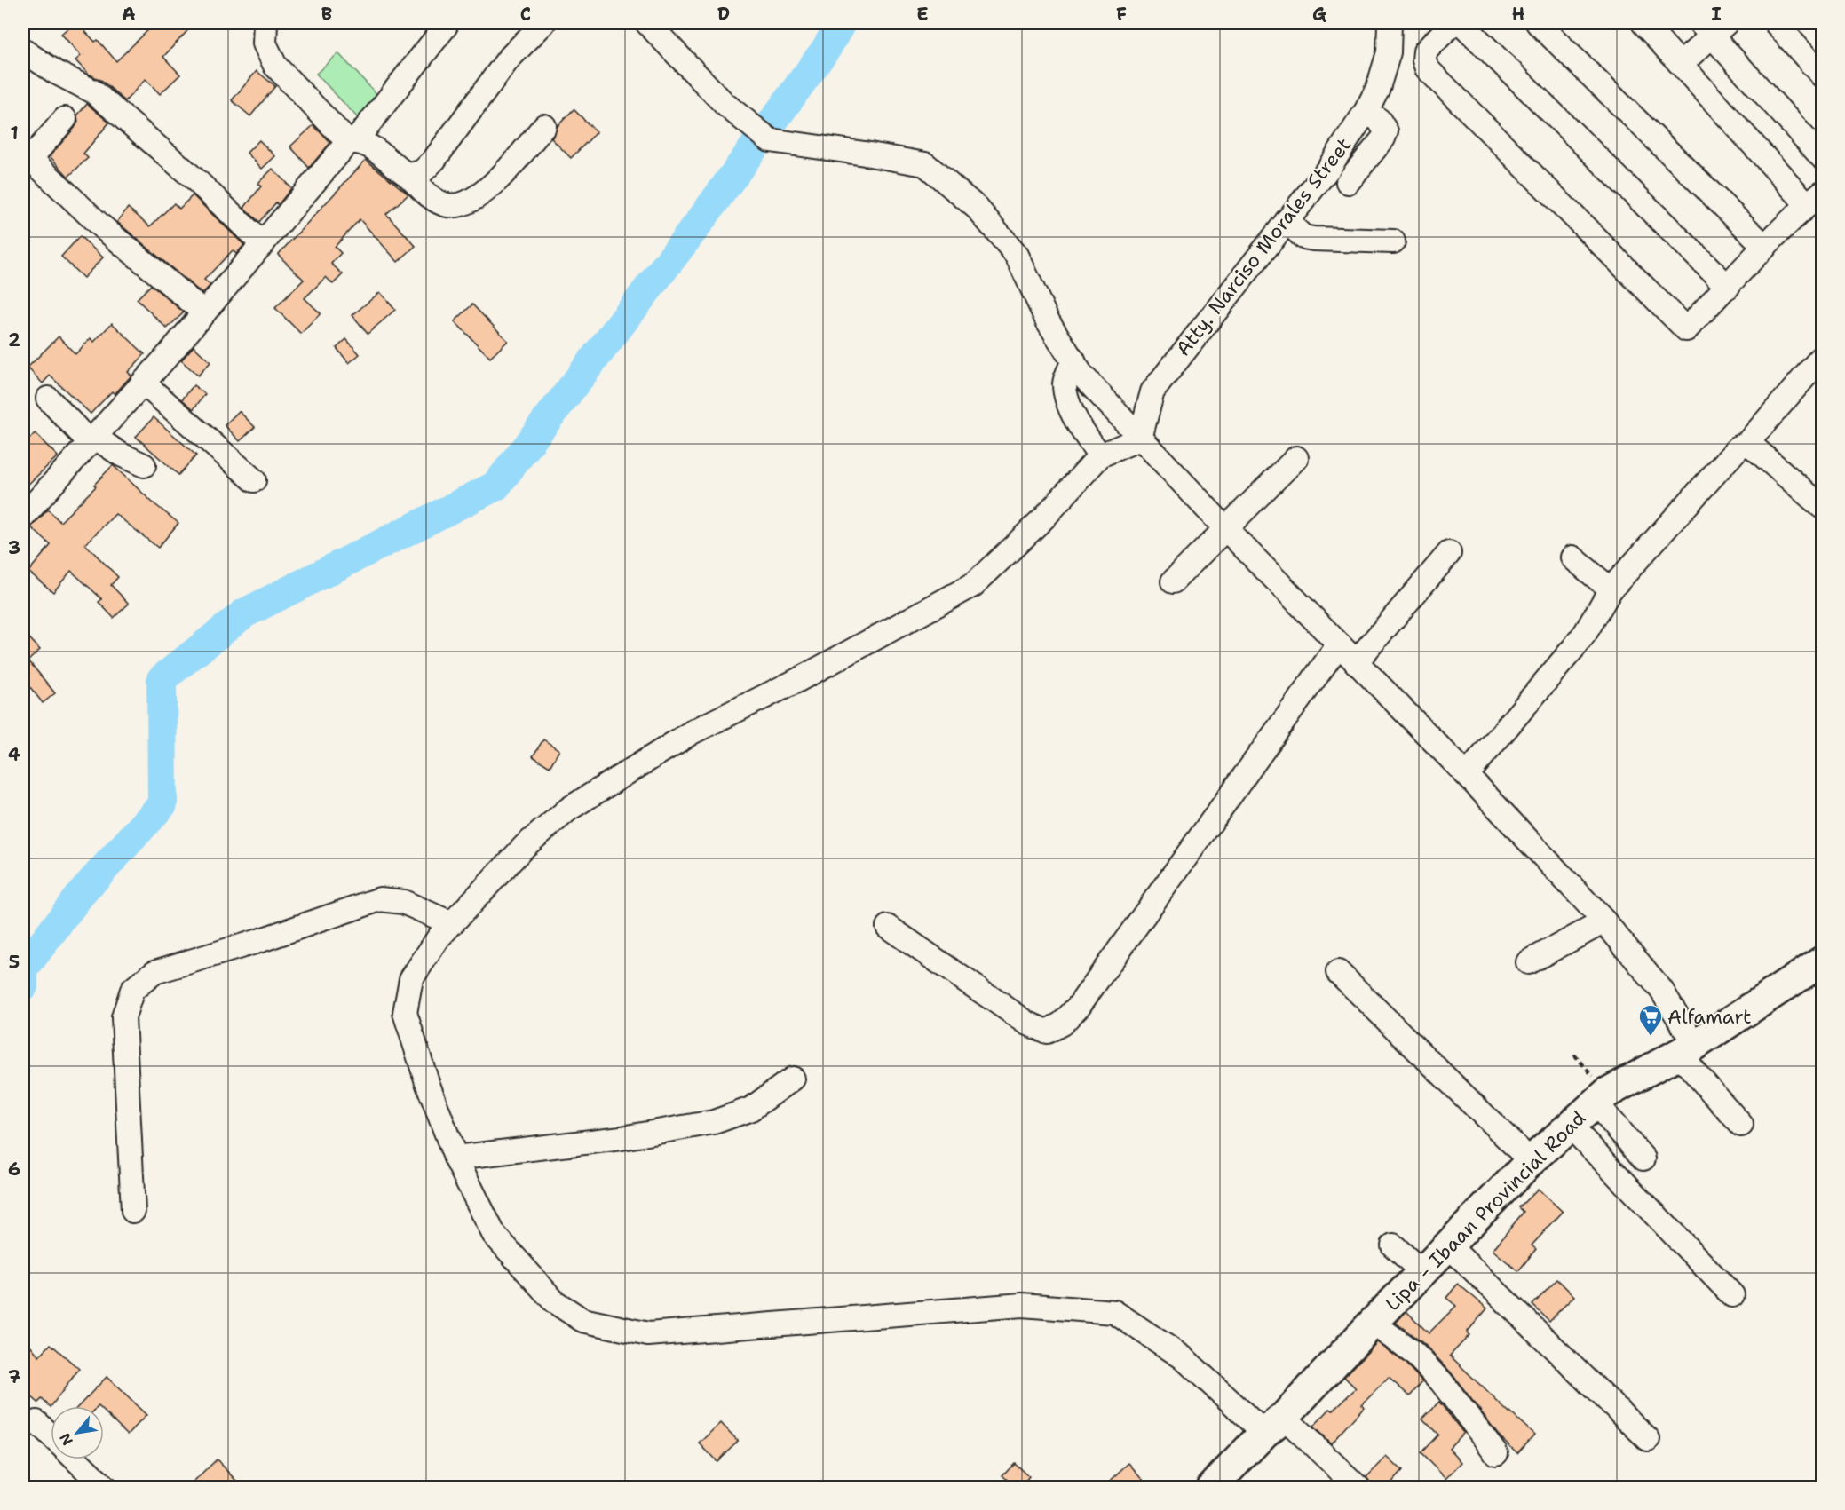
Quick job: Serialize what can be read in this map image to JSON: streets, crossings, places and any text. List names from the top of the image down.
{
  "streets": {
    "main road": ["Lipa - Ibaan Provincial Road"],
    "street": ["Atty. Narciso Morales Street"]
  },
  "places": {
    "supermarket": ["Alfamart"]
  },
  "north": "bottom left",
  "grid": {
    "columns": [
      "A",
      "B",
      "C",
      "D",
      "E",
      "F",
      "G",
      "H",
      "I"
    ],
    "rows": [
      "1",
      "2",
      "3",
      "4",
      "5",
      "6",
      "7"
    ]
  }
}
